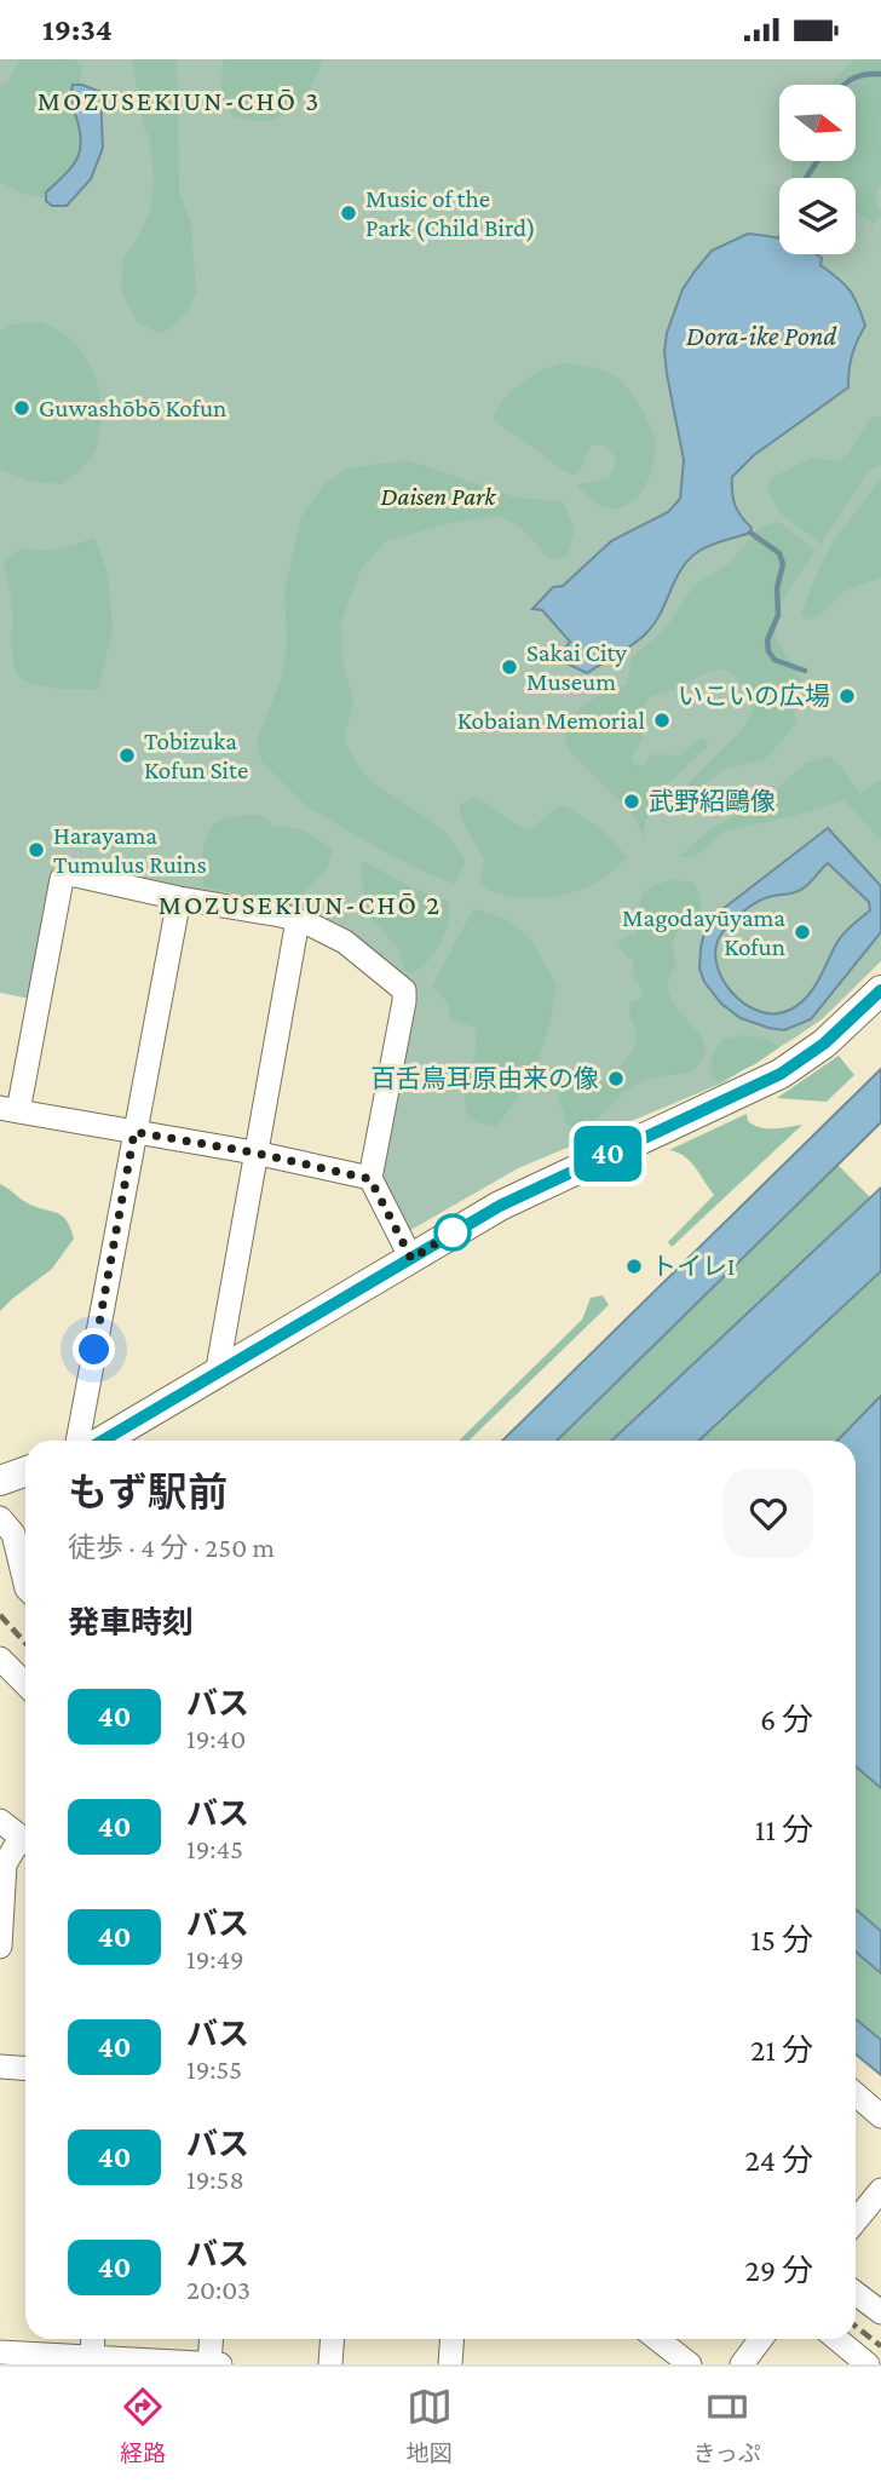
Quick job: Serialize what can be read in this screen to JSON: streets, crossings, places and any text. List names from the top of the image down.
{
  "districts": ["MOZUSEKIUN-CHŌ 3", "MOZUSEKIUN-CHŌ 2"],
  "water": ["Dora-ike Pond"],
  "parks": ["Daisen Park"],
  "places": [
    "Music of the Park (Child Bird)",
    "Guwashōbō Kofun",
    "Sakai City Museum",
    "いこいの広場",
    "Kobaian Memorial",
    "Tobizuka Kofun Site",
    "武野紹鷗像",
    "Harayama Tumulus Ruins",
    "Magodayūyama Kofun",
    "百舌鳥耳原由来の像",
    "トイレI"
  ],
  "lines": ["bus line 40"],
  "north": "right",
  "page": {
    "status": "19:34",
    "on_map": "40",
    "heading": [
      ["もず駅前", "徒歩 · 4 分 · 250 m"],
      "発車時刻"
    ],
    "list": [
      {
        "mark": "40",
        "name": "バス",
        "note": "19:40",
        "value": "6 分"
      },
      {
        "mark": "40",
        "name": "バス",
        "note": "19:45",
        "value": "11 分"
      },
      {
        "mark": "40",
        "name": "バス",
        "note": "19:49",
        "value": "15 分"
      },
      {
        "mark": "40",
        "name": "バス",
        "note": "19:55",
        "value": "21 分"
      },
      {
        "mark": "40",
        "name": "バス",
        "note": "19:58",
        "value": "24 分"
      },
      {
        "mark": "40",
        "name": "バス",
        "note": "20:03",
        "value": "29 分"
      }
    ],
    "tabs": ["経路", "地図", "きっぷ"]
  }
}
